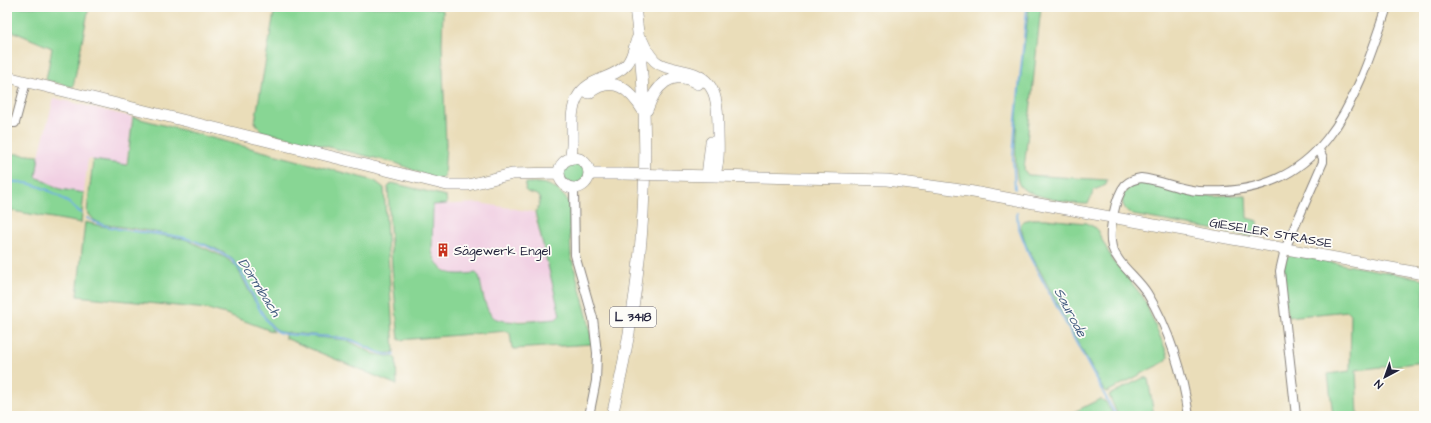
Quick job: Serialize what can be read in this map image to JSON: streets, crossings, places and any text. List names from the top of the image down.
{
  "streets": {
    "main road": ["GIESELER STRASSE", "L 3418"]
  },
  "crossings": [
    ["GIESELER STRASSE", "L 3418"]
  ],
  "water": ["Dörmbach", "Saurode"],
  "places": {
    "building": ["Sägewerk Engel"]
  },
  "north": "bottom left"
}
